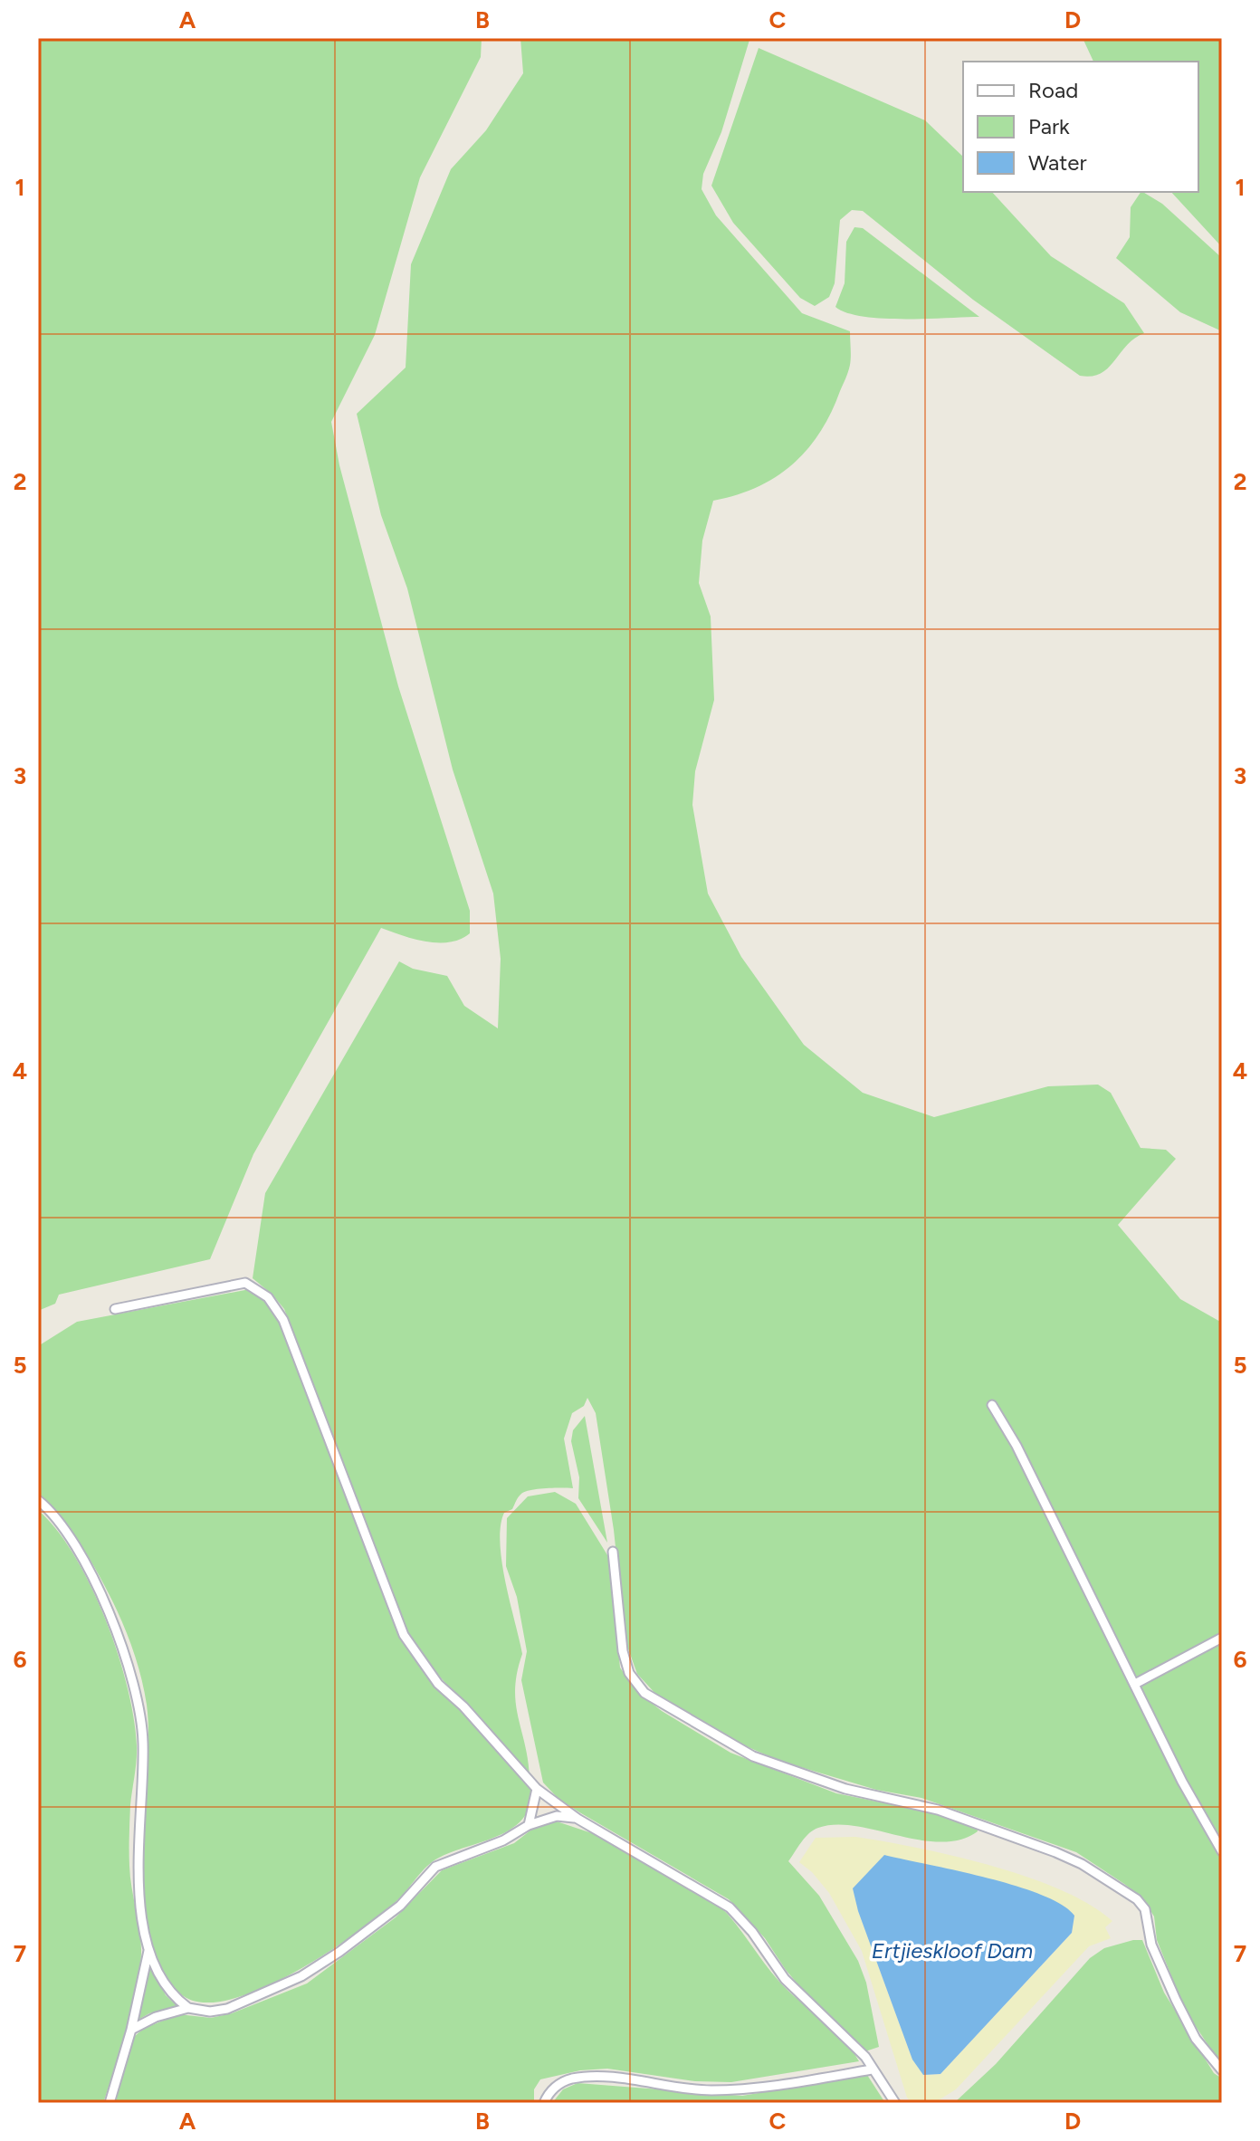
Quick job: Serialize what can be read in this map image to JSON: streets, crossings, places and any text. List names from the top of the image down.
{
  "water": ["Ertjieskloof Dam"],
  "legend": ["Road", "Park", "Water"],
  "grid": {
    "columns": [
      "A",
      "B",
      "C",
      "D"
    ],
    "rows": [
      "1",
      "2",
      "3",
      "4",
      "5",
      "6",
      "7"
    ]
  }
}
